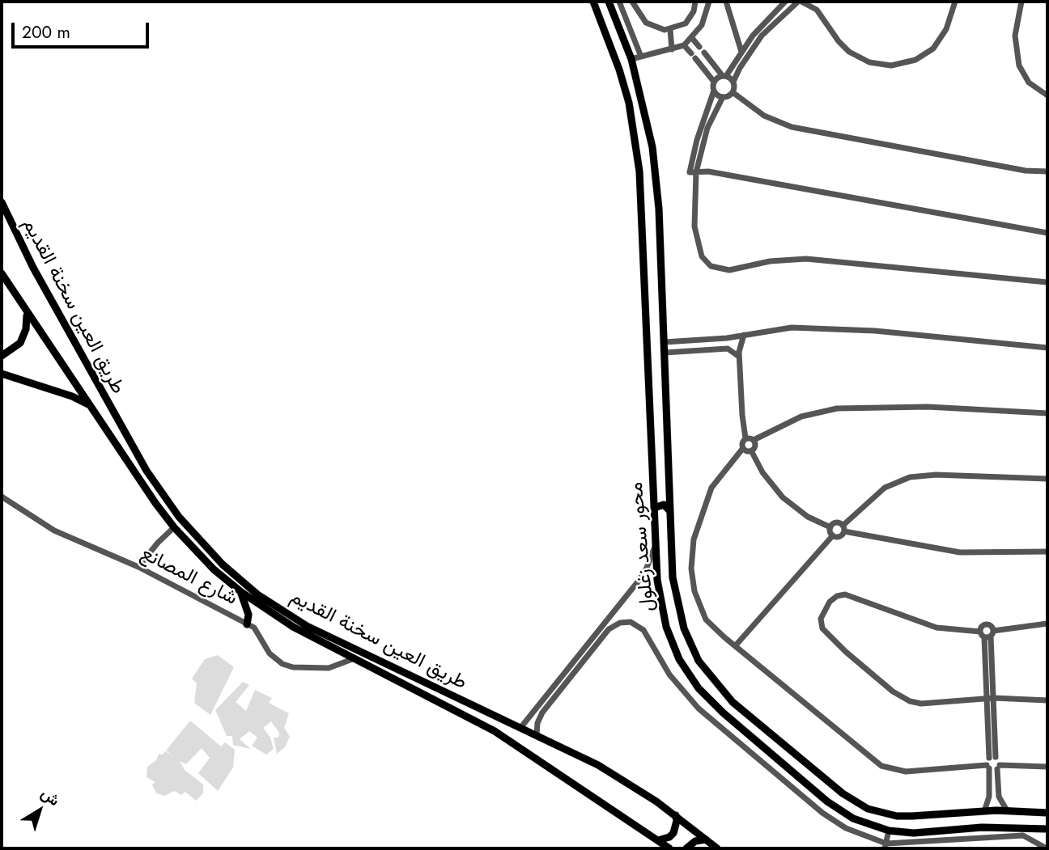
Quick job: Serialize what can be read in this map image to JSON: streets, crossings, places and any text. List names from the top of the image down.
{
  "streets": {
    "main road": ["طريق العين سخنة القديم", "محور سعد زغلول"],
    "street": ["شارع المصانع"]
  },
  "crossings": [
    ["طريق العين سخنة القديم", "شارع المصانع"]
  ],
  "scale_bar": "200 m",
  "north": "top right"
}
